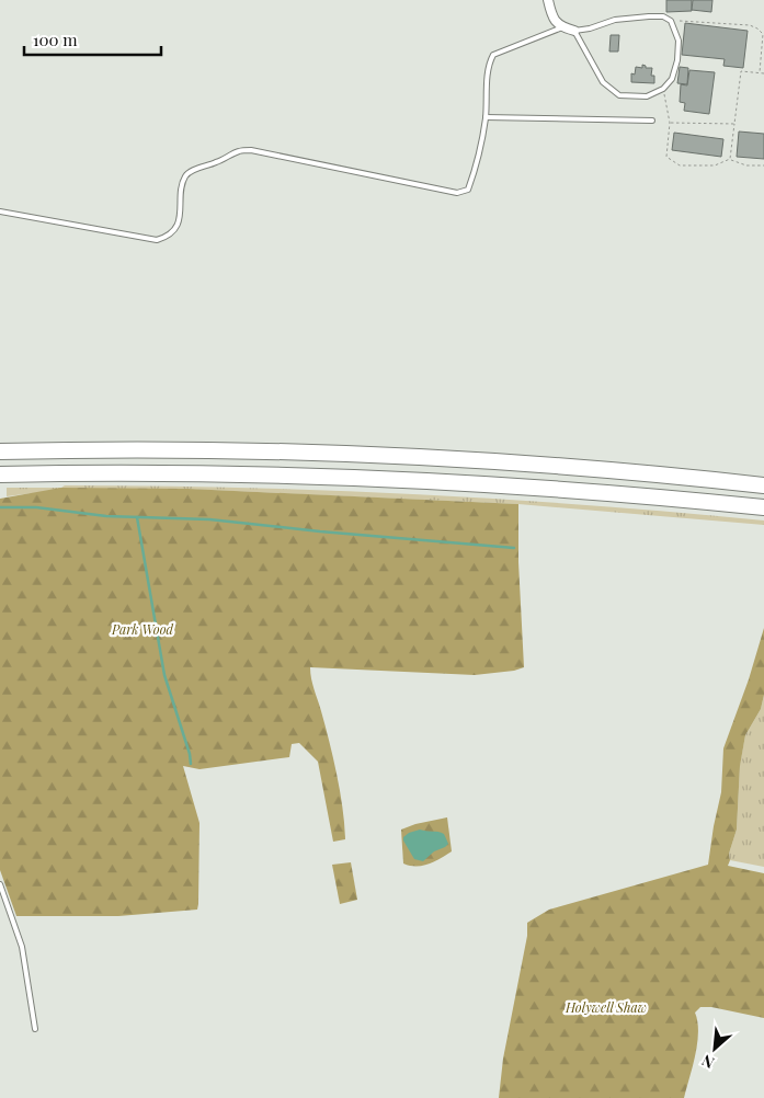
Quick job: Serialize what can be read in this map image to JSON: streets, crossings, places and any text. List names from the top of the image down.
{
  "parks": ["Park Wood", "Holywell Shaw"],
  "scale_bar": "100 m",
  "north": "bottom left"
}
